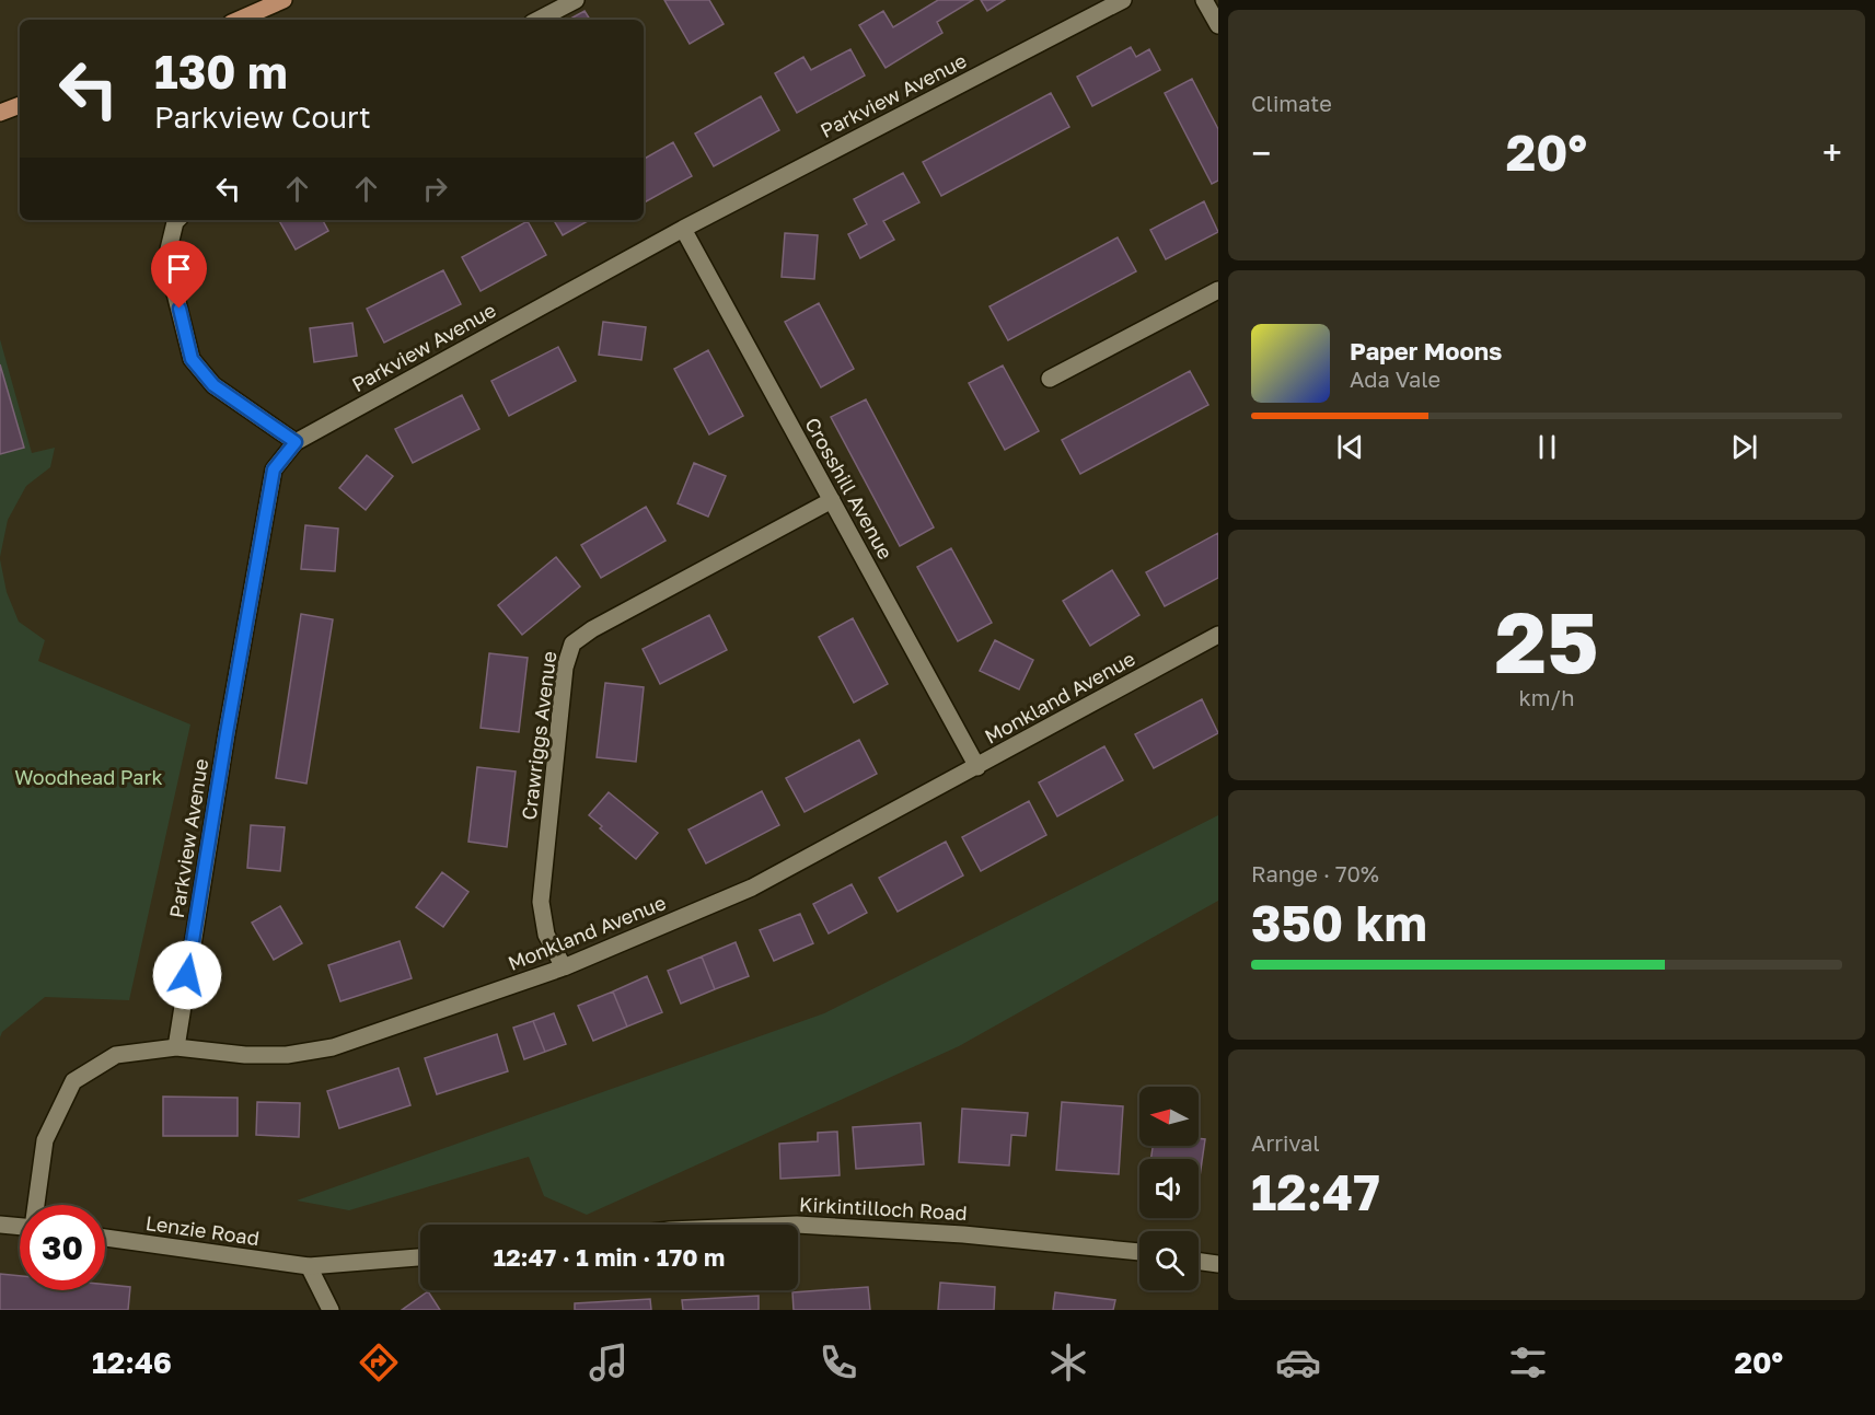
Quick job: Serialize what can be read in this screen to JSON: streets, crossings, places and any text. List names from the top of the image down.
{
  "streets": {
    "street": [
      "Parkview Avenue",
      "Crosshill Avenue",
      "Monkland Avenue",
      "Crawriggs Avenue",
      "Kirkintilloch Road",
      "Lenzie Road"
    ]
  },
  "crossings": [
    ["Parkview Avenue", "Crosshill Avenue"],
    ["Parkview Avenue", "Monkland Avenue"],
    ["Crosshill Avenue", "Monkland Avenue"],
    ["Crosshill Avenue", "Crawriggs Avenue"],
    ["Monkland Avenue", "Crawriggs Avenue"]
  ],
  "parks": ["Woodhead Park"],
  "north": "left",
  "page": {
    "tile": [
      "Climate",
      ["25", "km/h"],
      ["Range · 70%", "350 km"],
      ["Arrival", "12:47"]
    ],
    "turn": ["130 m", "Parkview Court"],
    "heat": ["−", "20°", "+"],
    "song": ["Paper Moons", "Ada Vale"],
    "limit": "30",
    "trip": "12:47 · 1 min · 170 m",
    "tabs": ["12:46", "20°"]
  }
}
